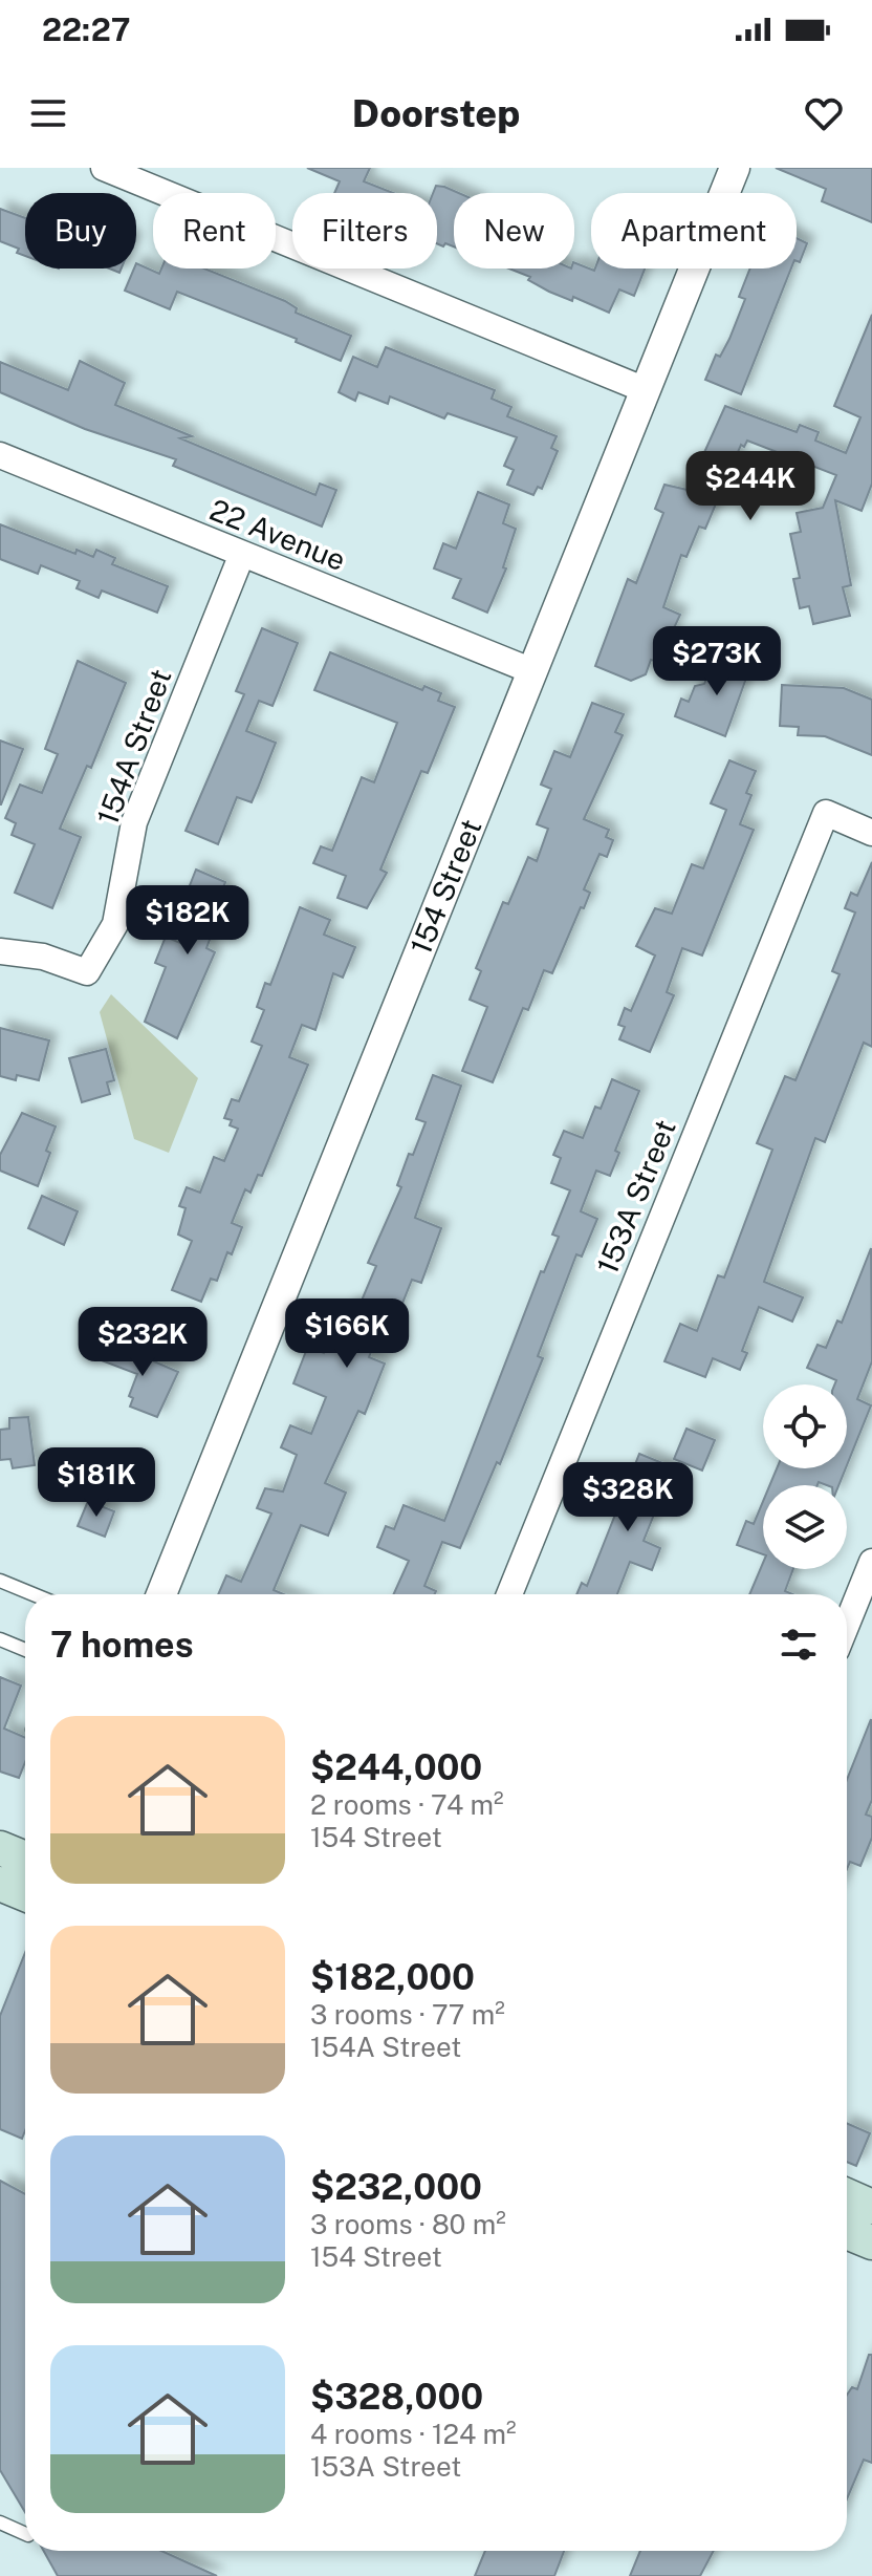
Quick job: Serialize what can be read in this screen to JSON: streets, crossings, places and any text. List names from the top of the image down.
{
  "streets": {
    "street": [
      "22 Avenue",
      "154A Street",
      "154 Street",
      "153A Street"
    ]
  },
  "crossings": [
    ["22 Avenue", "154A Street"],
    ["22 Avenue", "154 Street"]
  ],
  "page": {
    "status": "22:27",
    "header": "Doorstep",
    "chip": [
      "Buy",
      "Rent",
      "Filters",
      "New",
      "Apartment"
    ],
    "price": [
      "$244K",
      "$273K",
      "$182K",
      "$166K",
      "$232K",
      "$181K",
      "$328K"
    ],
    "heading": "7 homes",
    "list": [
      {
        "name": "$244,000",
        "note": "2 rooms · 74 m² · 154 Street"
      },
      {
        "name": "$182,000",
        "note": "3 rooms · 77 m² · 154A Street"
      },
      {
        "name": "$232,000",
        "note": "3 rooms · 80 m² · 154 Street"
      },
      {
        "name": "$328,000",
        "note": "4 rooms · 124 m² · 153A Street"
      }
    ]
  }
}
